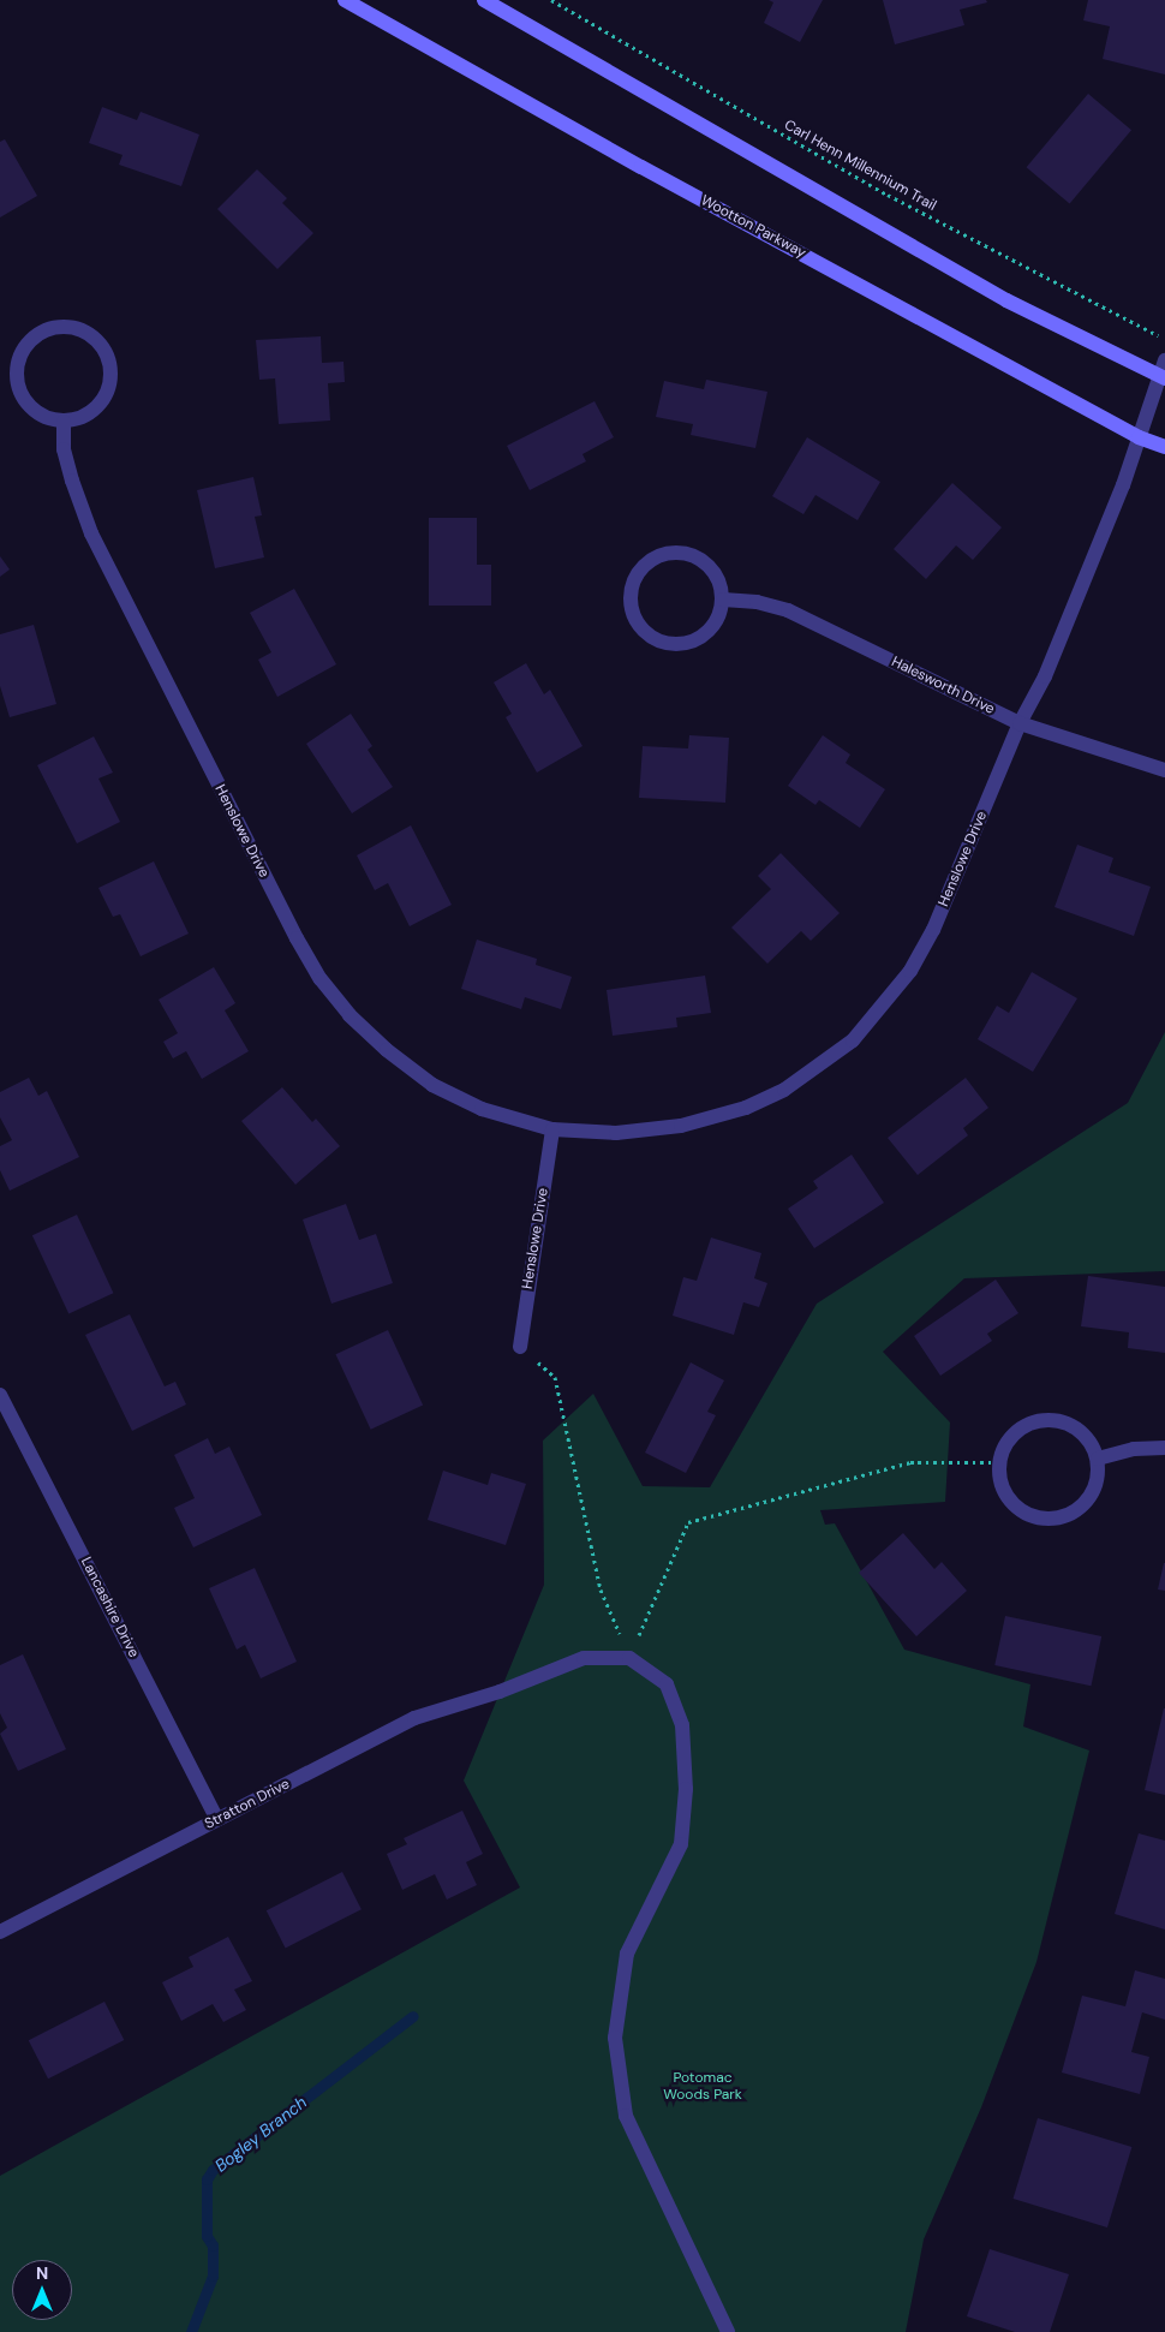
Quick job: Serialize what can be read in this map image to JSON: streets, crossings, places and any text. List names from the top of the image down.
{
  "streets": {
    "main road": ["Wootton Parkway"],
    "street": [
      "Halesworth Drive",
      "Henslowe Drive",
      "Lancashire Drive",
      "Stratton Drive"
    ],
    "path": ["Carl Henn Millennium Trail"]
  },
  "crossings": [
    ["Wootton Parkway", "Henslowe Drive"],
    ["Halesworth Drive", "Henslowe Drive"],
    ["Lancashire Drive", "Stratton Drive"]
  ],
  "water": ["Bogley Branch"],
  "parks": ["Potomac Woods Park"],
  "north": "top"
}
